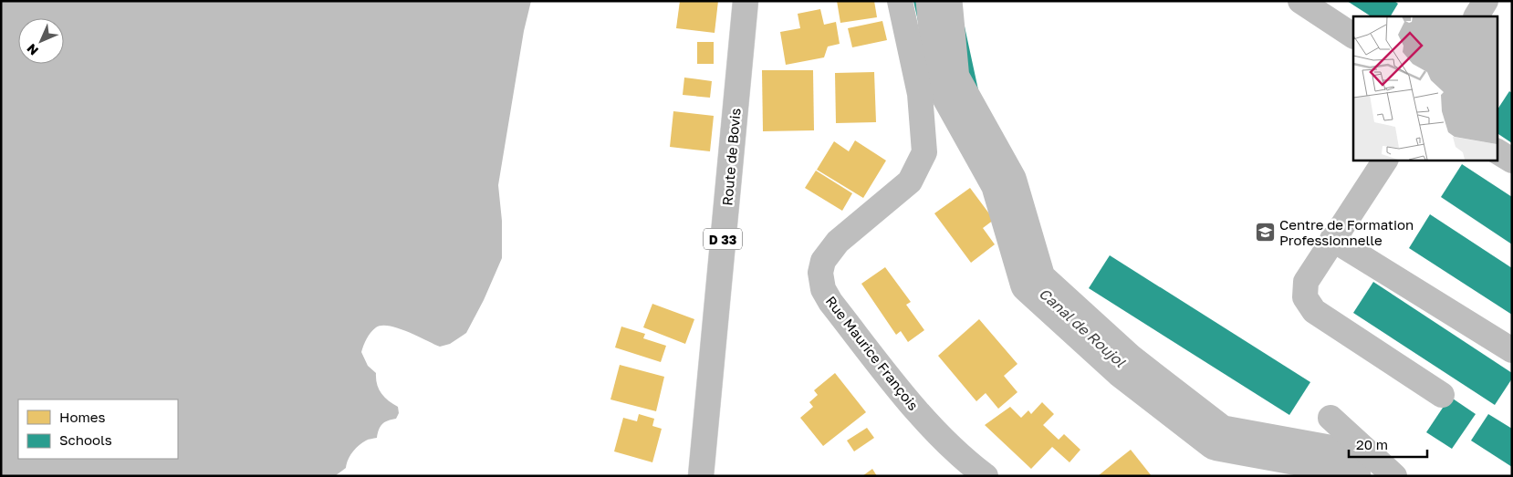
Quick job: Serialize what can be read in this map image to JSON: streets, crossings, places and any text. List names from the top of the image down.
{
  "streets": {
    "street": ["Route de Bovis", "D 33", "Rue Maurice François"]
  },
  "water": ["Canal de Roujol"],
  "places": {
    "school or university": ["Centre de Formation Professionnelle"]
  },
  "legend": ["Homes", "Schools"],
  "scale_bar": "20 m",
  "north": "bottom left"
}
